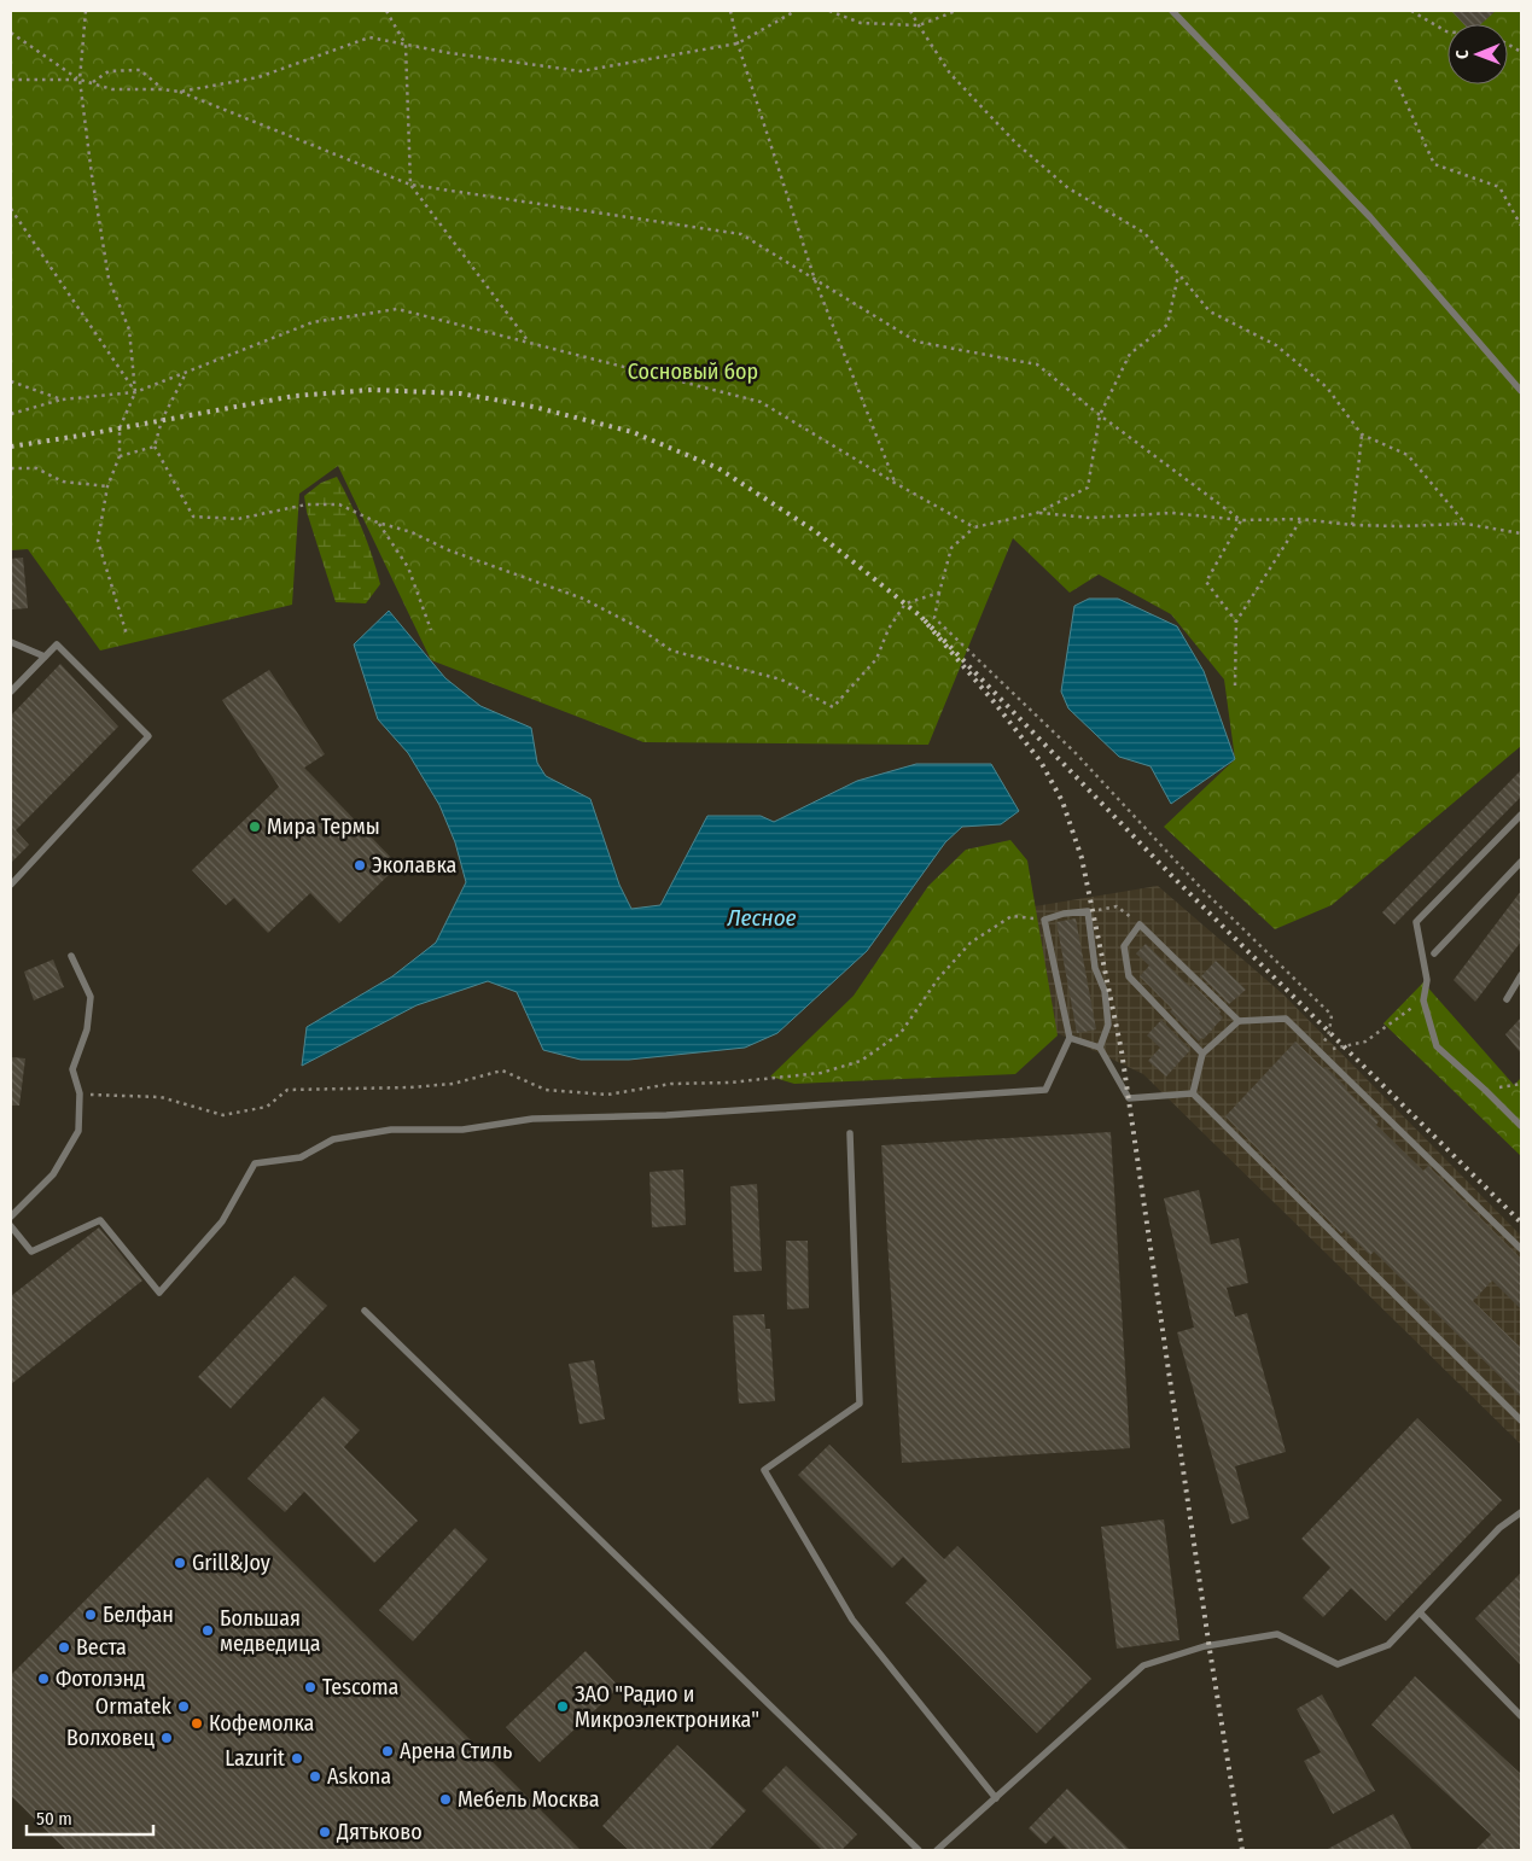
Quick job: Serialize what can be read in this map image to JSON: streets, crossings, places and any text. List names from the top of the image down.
{
  "water": ["Лесное"],
  "parks": ["Сосновый бор"],
  "places": [
    "Мира Термы",
    "Эколавка",
    "Grill&Joy",
    "Белфан",
    "Большая медведица",
    "Веста",
    "Фотолэнд",
    "Tescoma",
    "Ormatek",
    "ЗАО \"Радио и Микроэлектроника\"",
    "Кофемолка",
    "Волховец",
    "Арена Стиль",
    "Lazurit",
    "Askona",
    "Мебель Москва",
    "Дятьково"
  ],
  "scale_bar": "50 m",
  "north": "left"
}
